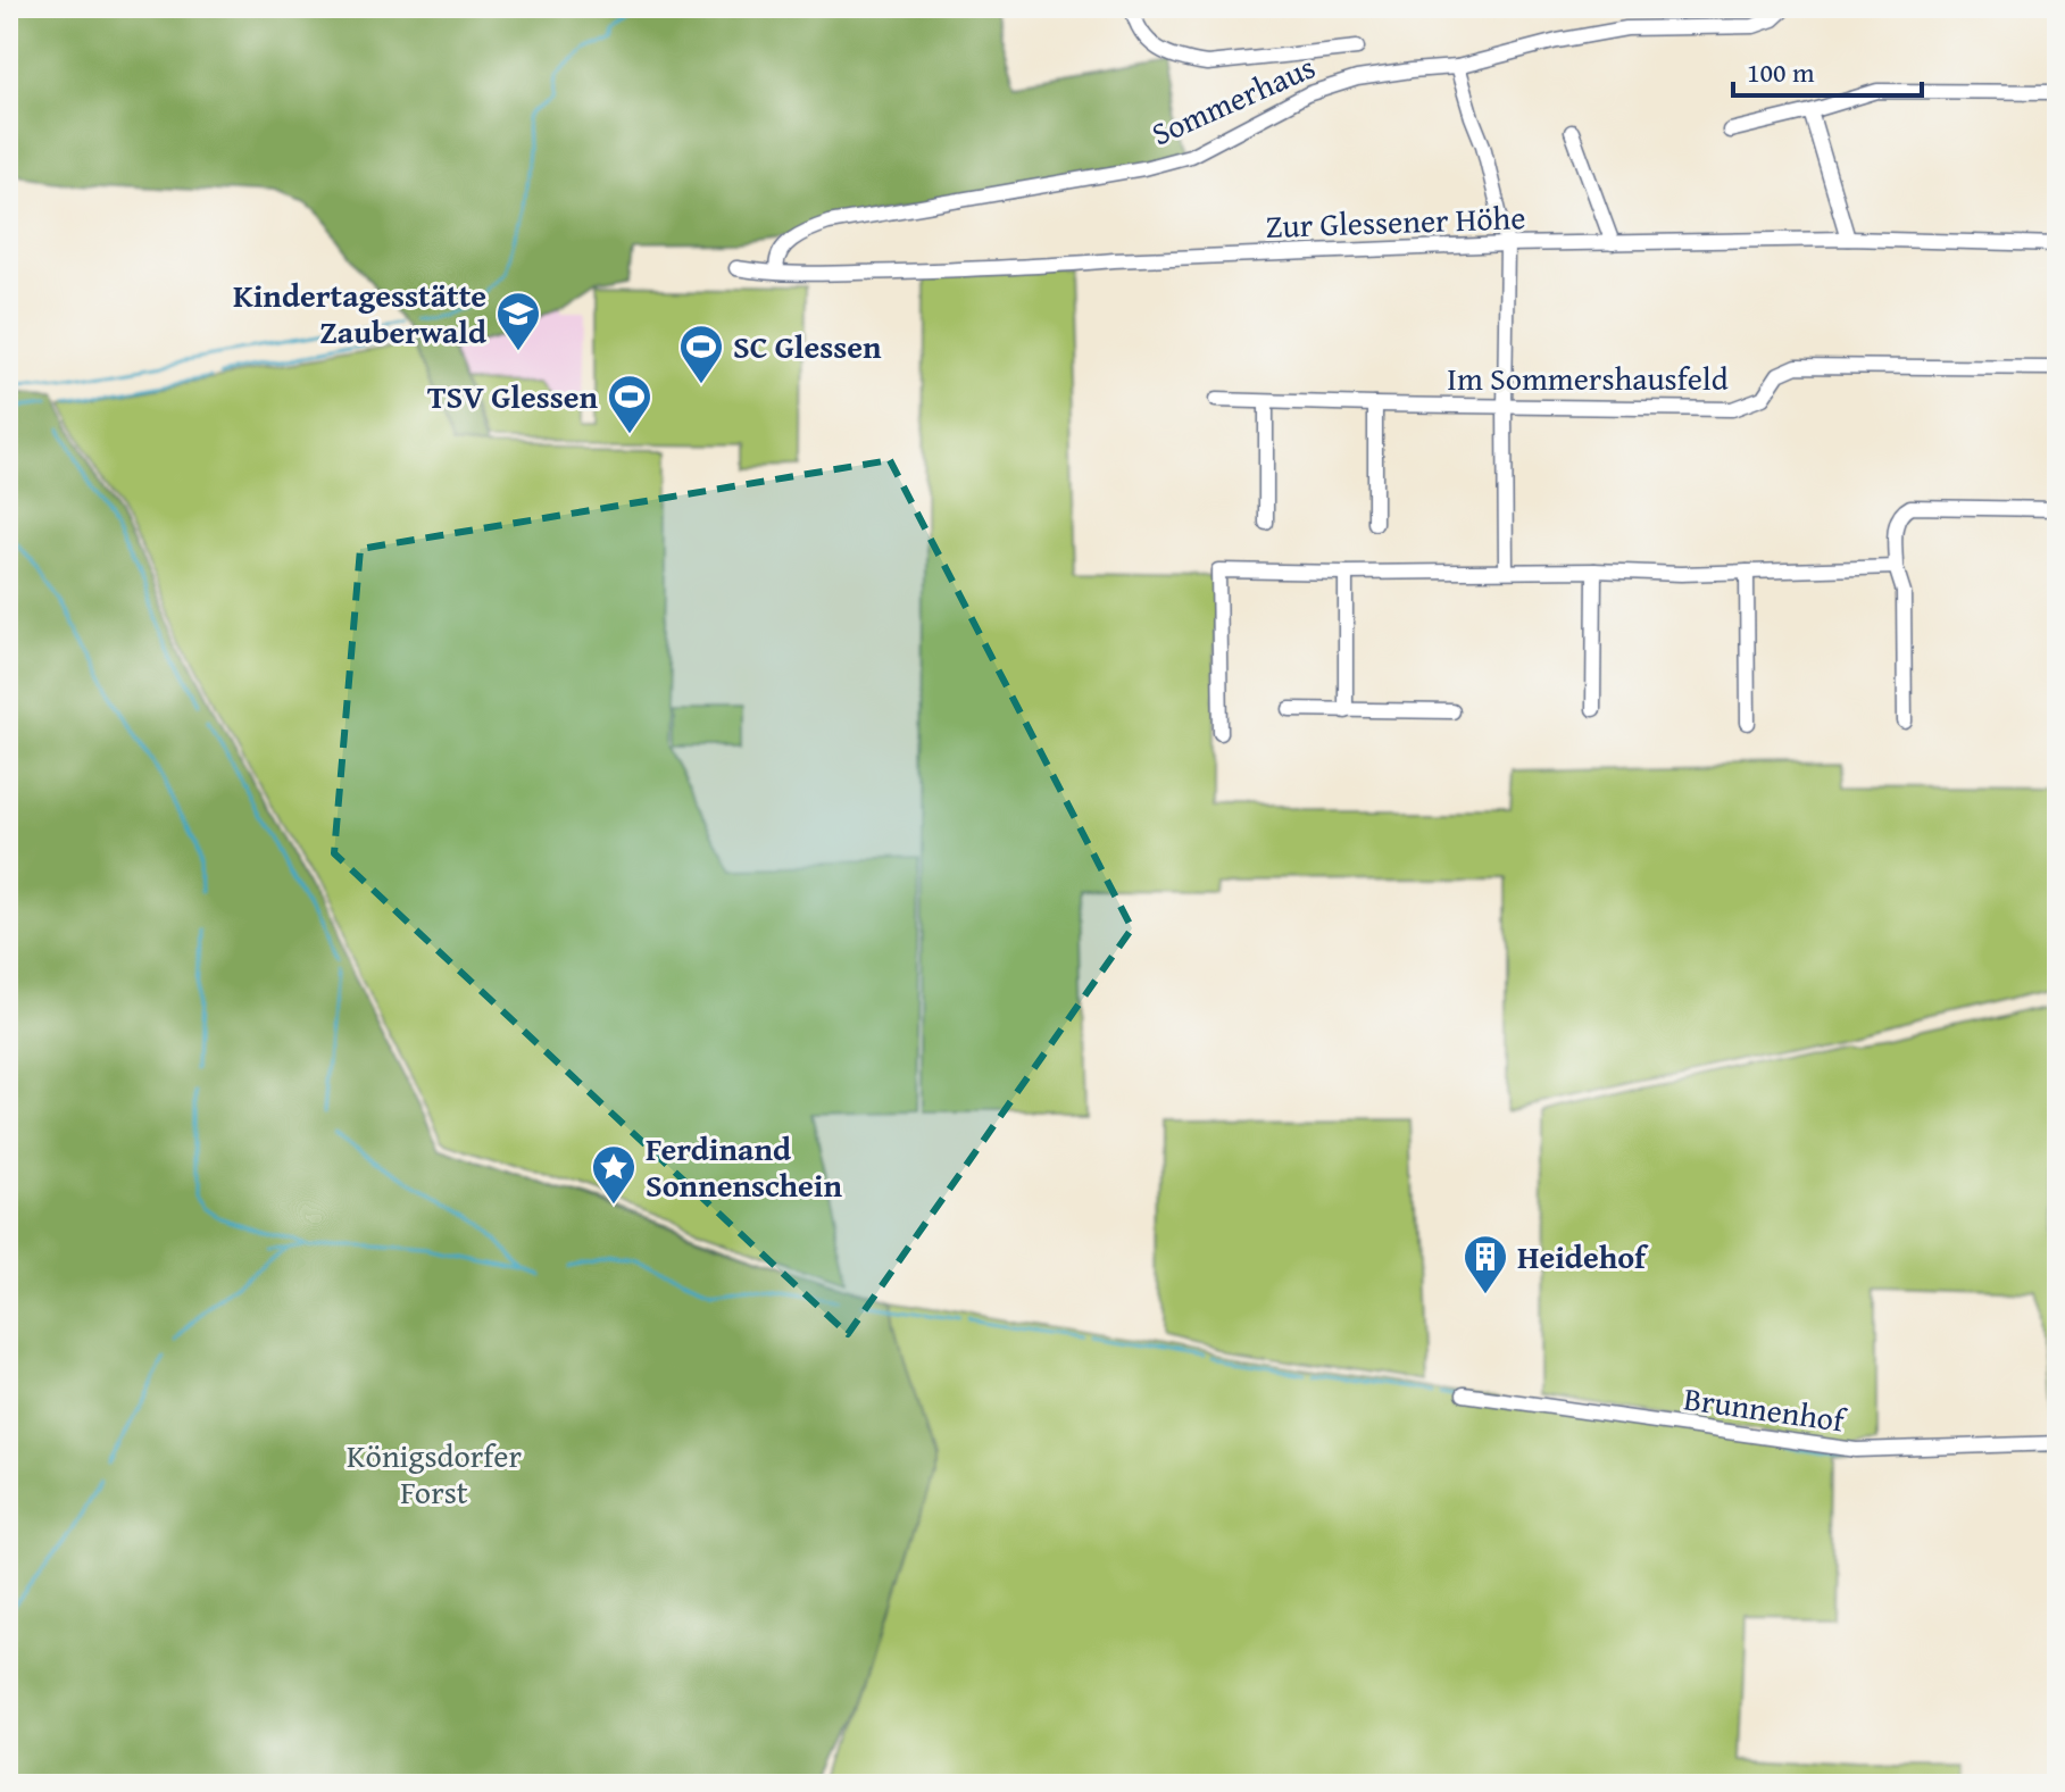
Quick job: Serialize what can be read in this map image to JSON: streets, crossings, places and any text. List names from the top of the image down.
{
  "streets": {
    "street": [
      "Sommerhaus",
      "Zur Glessener Höhe",
      "Im Sommershausfeld",
      "Brunnenhof"
    ]
  },
  "crossings": [
    ["Sommerhaus", "Zur Glessener Höhe"]
  ],
  "parks": ["Königsdorfer Forst"],
  "places": {
    "school or university": ["Kindertagesstätte Zauberwald"],
    "sports": ["SC Glessen", "TSV Glessen"],
    "place": ["Ferdinand Sonnenschein"],
    "building": ["Heidehof"]
  },
  "scale_bar": "100 m"
}
